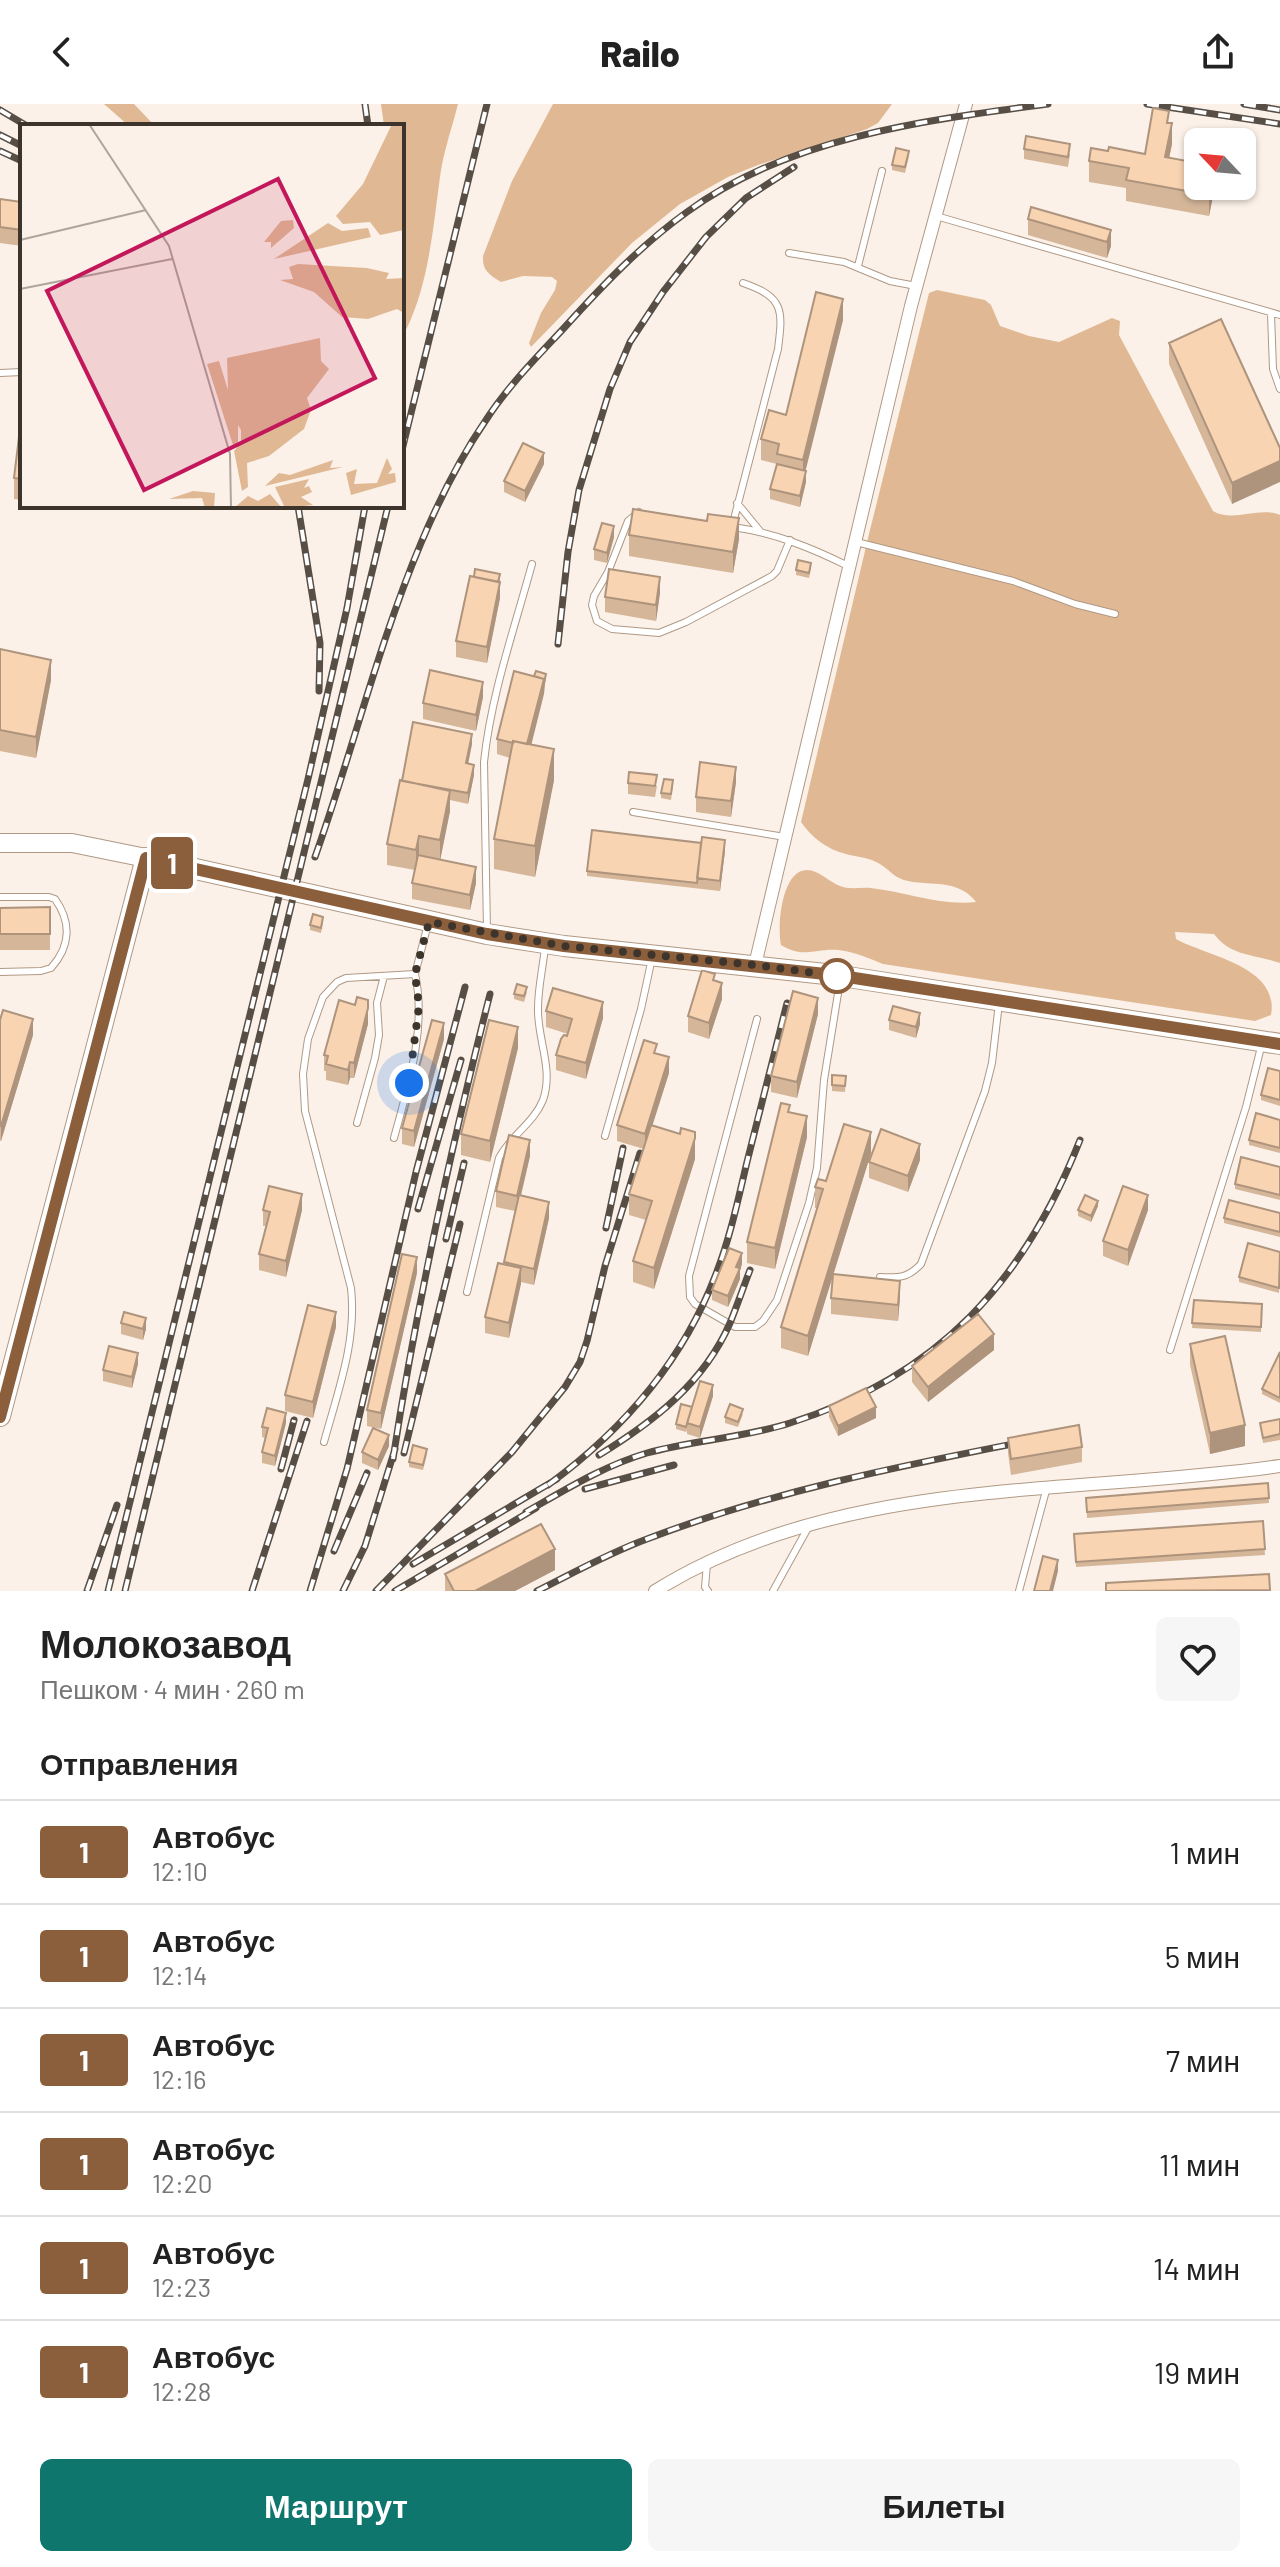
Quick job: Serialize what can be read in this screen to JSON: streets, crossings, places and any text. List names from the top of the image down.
{
  "lines": ["bus line 1"],
  "north": "top left",
  "page": {
    "header": "Railo",
    "on_map": "1",
    "heading": [
      ["Молокозавод", "Пешком · 4 мин · 260 m"],
      "Отправления"
    ],
    "list": [
      {
        "mark": "1",
        "name": "Автобус",
        "note": "12:10",
        "value": "1 мин"
      },
      {
        "mark": "1",
        "name": "Автобус",
        "note": "12:14",
        "value": "5 мин"
      },
      {
        "mark": "1",
        "name": "Автобус",
        "note": "12:16",
        "value": "7 мин"
      },
      {
        "mark": "1",
        "name": "Автобус",
        "note": "12:20",
        "value": "11 мин"
      },
      {
        "mark": "1",
        "name": "Автобус",
        "note": "12:23",
        "value": "14 мин"
      },
      {
        "mark": "1",
        "name": "Автобус",
        "note": "12:28",
        "value": "19 мин"
      }
    ],
    "buttons": ["Маршрут", "Билеты"]
  }
}
